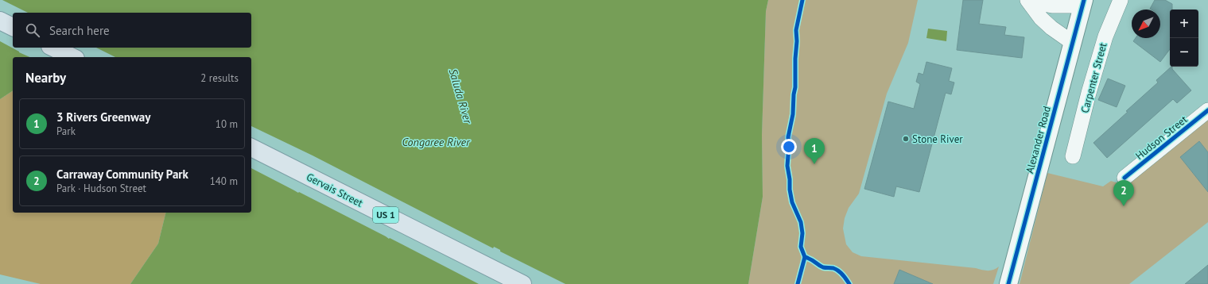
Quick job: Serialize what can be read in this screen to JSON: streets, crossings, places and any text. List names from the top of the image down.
{
  "streets": {
    "main road": ["Gervais Street", "US 1"],
    "street": ["Carpenter Street", "Hudson Street", "Alexander Road"]
  },
  "water": ["Saluda River", "Congaree River"],
  "places": ["Stone River"],
  "north": "bottom left",
  "page": {
    "map_buttons": ["+", "−"],
    "search": "Search here",
    "heading": ["Nearby", "2 results"],
    "list": [
      {
        "mark": "1",
        "name": "3 Rivers Greenway",
        "note": "Park",
        "value": "10 m"
      },
      {
        "mark": "2",
        "name": "Carraway Community Park",
        "note": "Park · Hudson Street",
        "value": "140 m"
      }
    ],
    "pins": ["1", "2"]
  }
}
